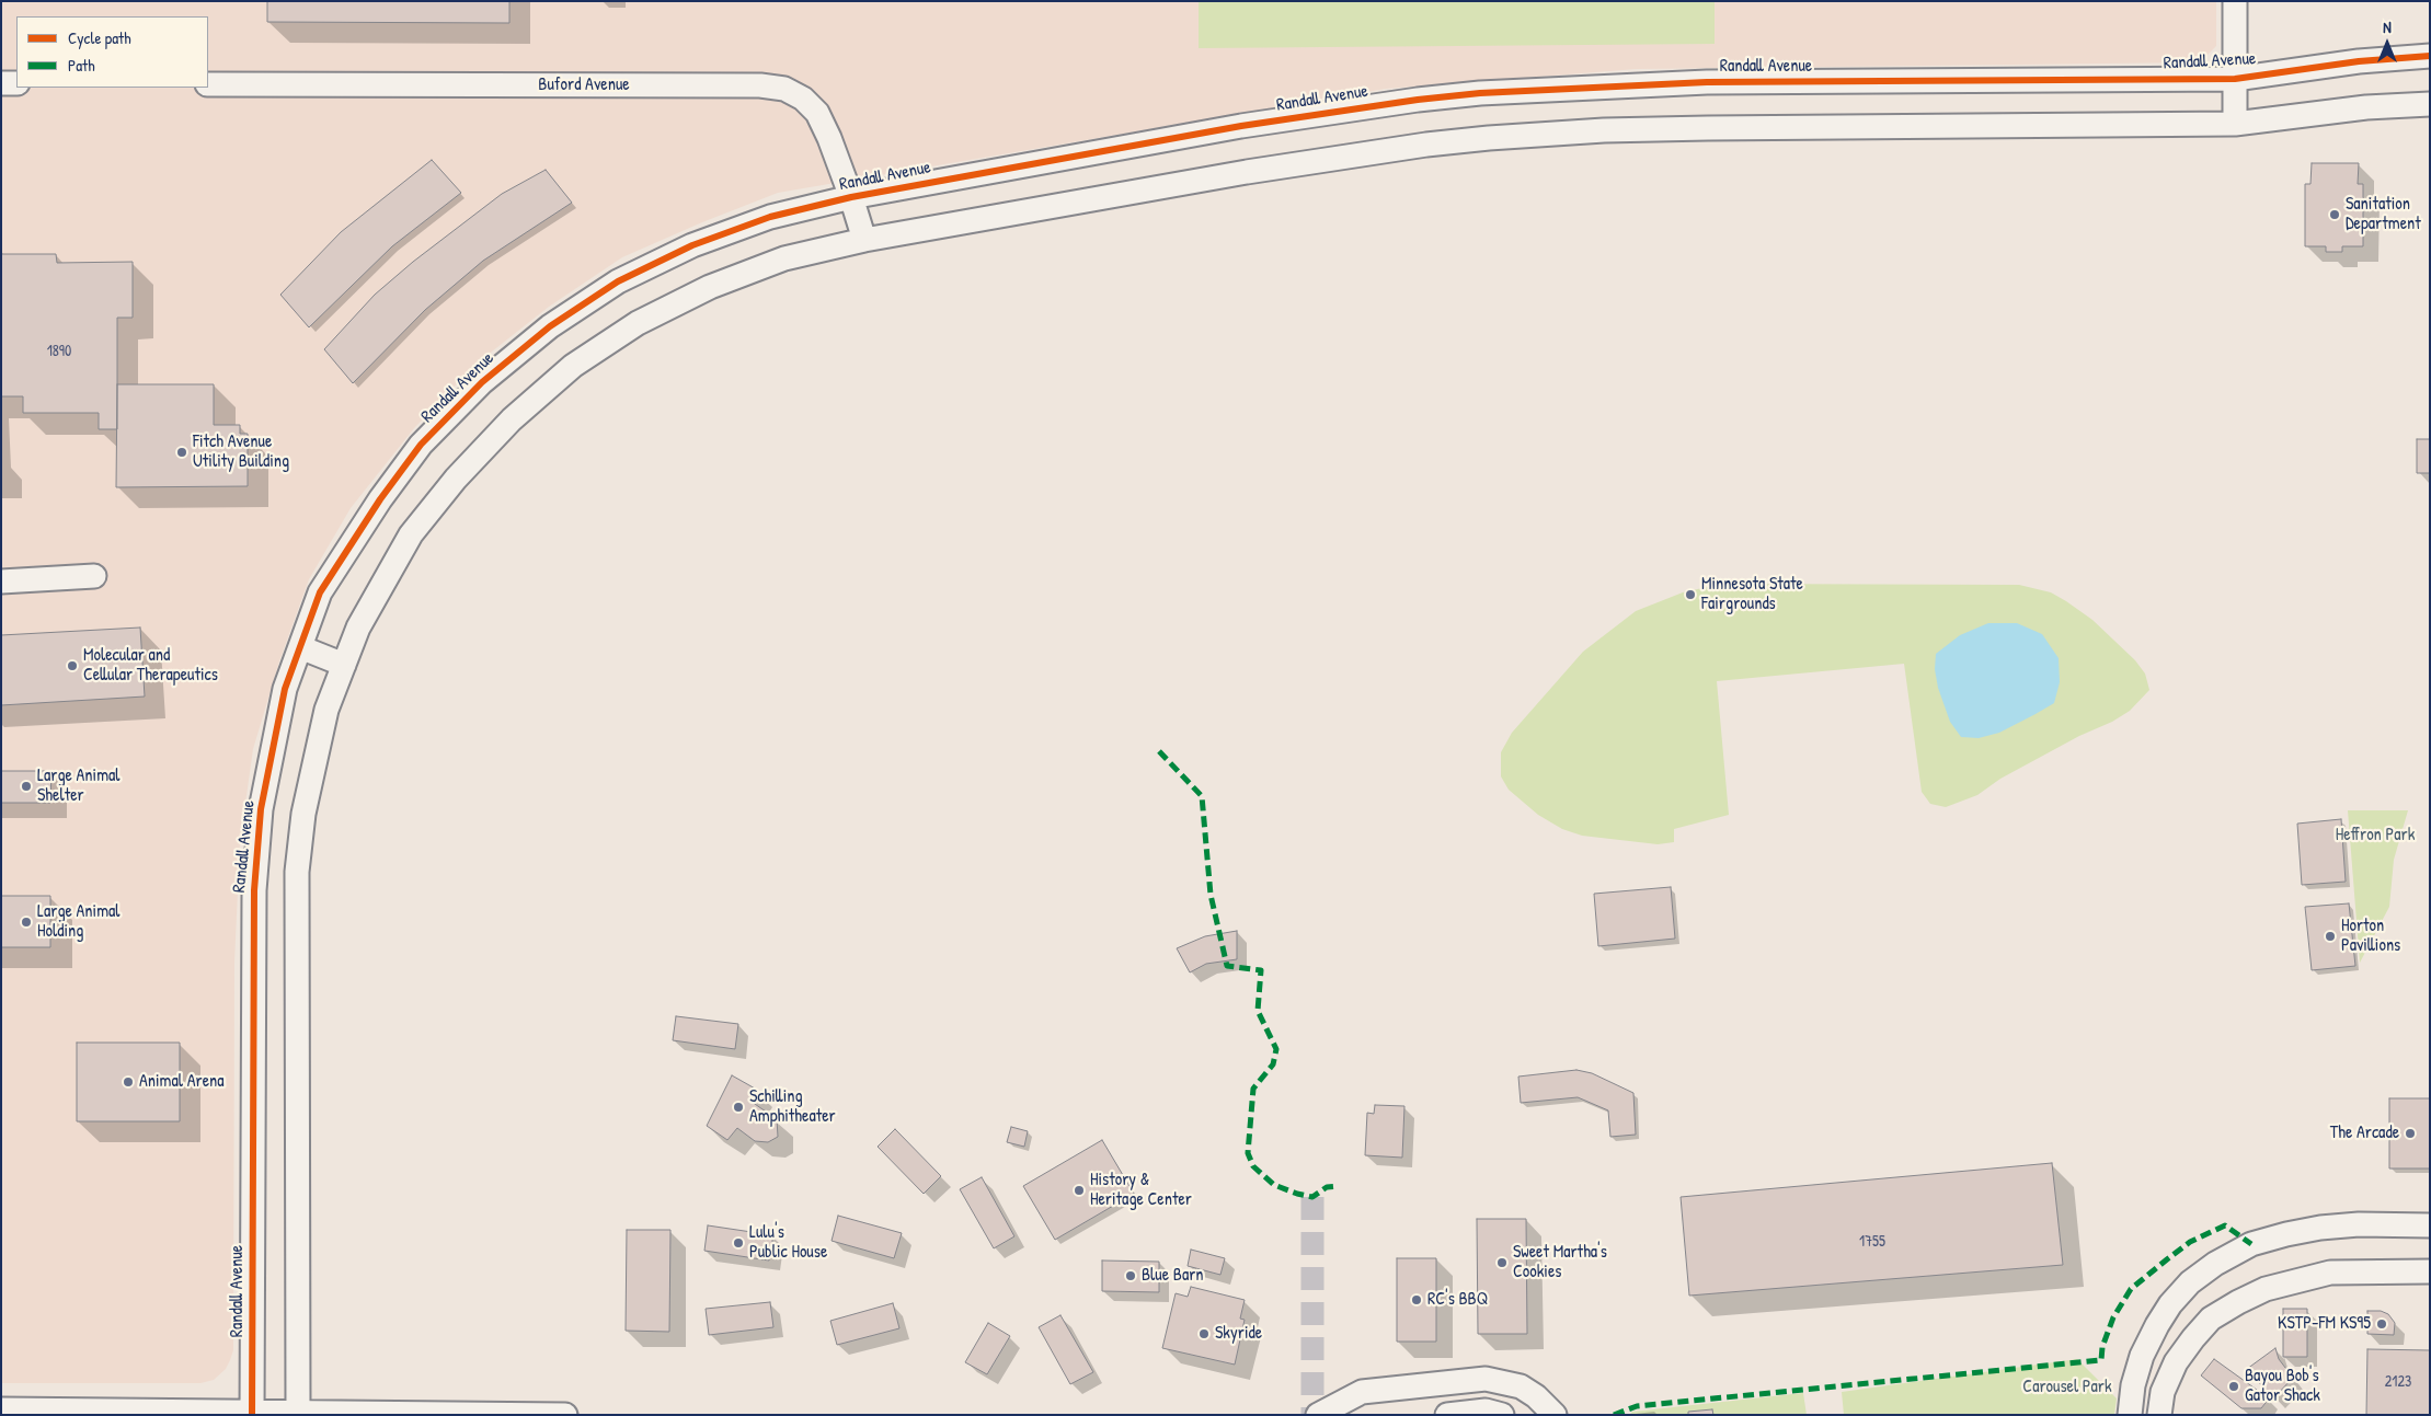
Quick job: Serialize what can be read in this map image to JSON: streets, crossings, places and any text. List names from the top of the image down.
{
  "streets": {
    "street": ["Randall Avenue", "Buford Avenue"]
  },
  "crossings": [
    ["Randall Avenue", "Buford Avenue"]
  ],
  "parks": ["Heffron Park", "Carousel Park"],
  "places": [
    "Sanitation Department",
    "Fitch Avenue Utility Building",
    "Minnesota State Fairgrounds",
    "Molecular and Cellular Therapeutics",
    "Large Animal Shelter",
    "Large Animal Holding",
    "Horton Pavillions",
    "Animal Arena",
    "Schilling Amphitheater",
    "The Arcade",
    "History & Heritage Center",
    "Lulu's Public House",
    "Sweet Martha's Cookies",
    "Blue Barn",
    "RC's BBQ",
    "KSTP-FM KS95",
    "Skyride",
    "Bayou Bob's Gator Shack"
  ],
  "house_numbers": ["1890", "1755", "2123"],
  "legend": ["Cycle path", "Path"],
  "north": "top"
}
